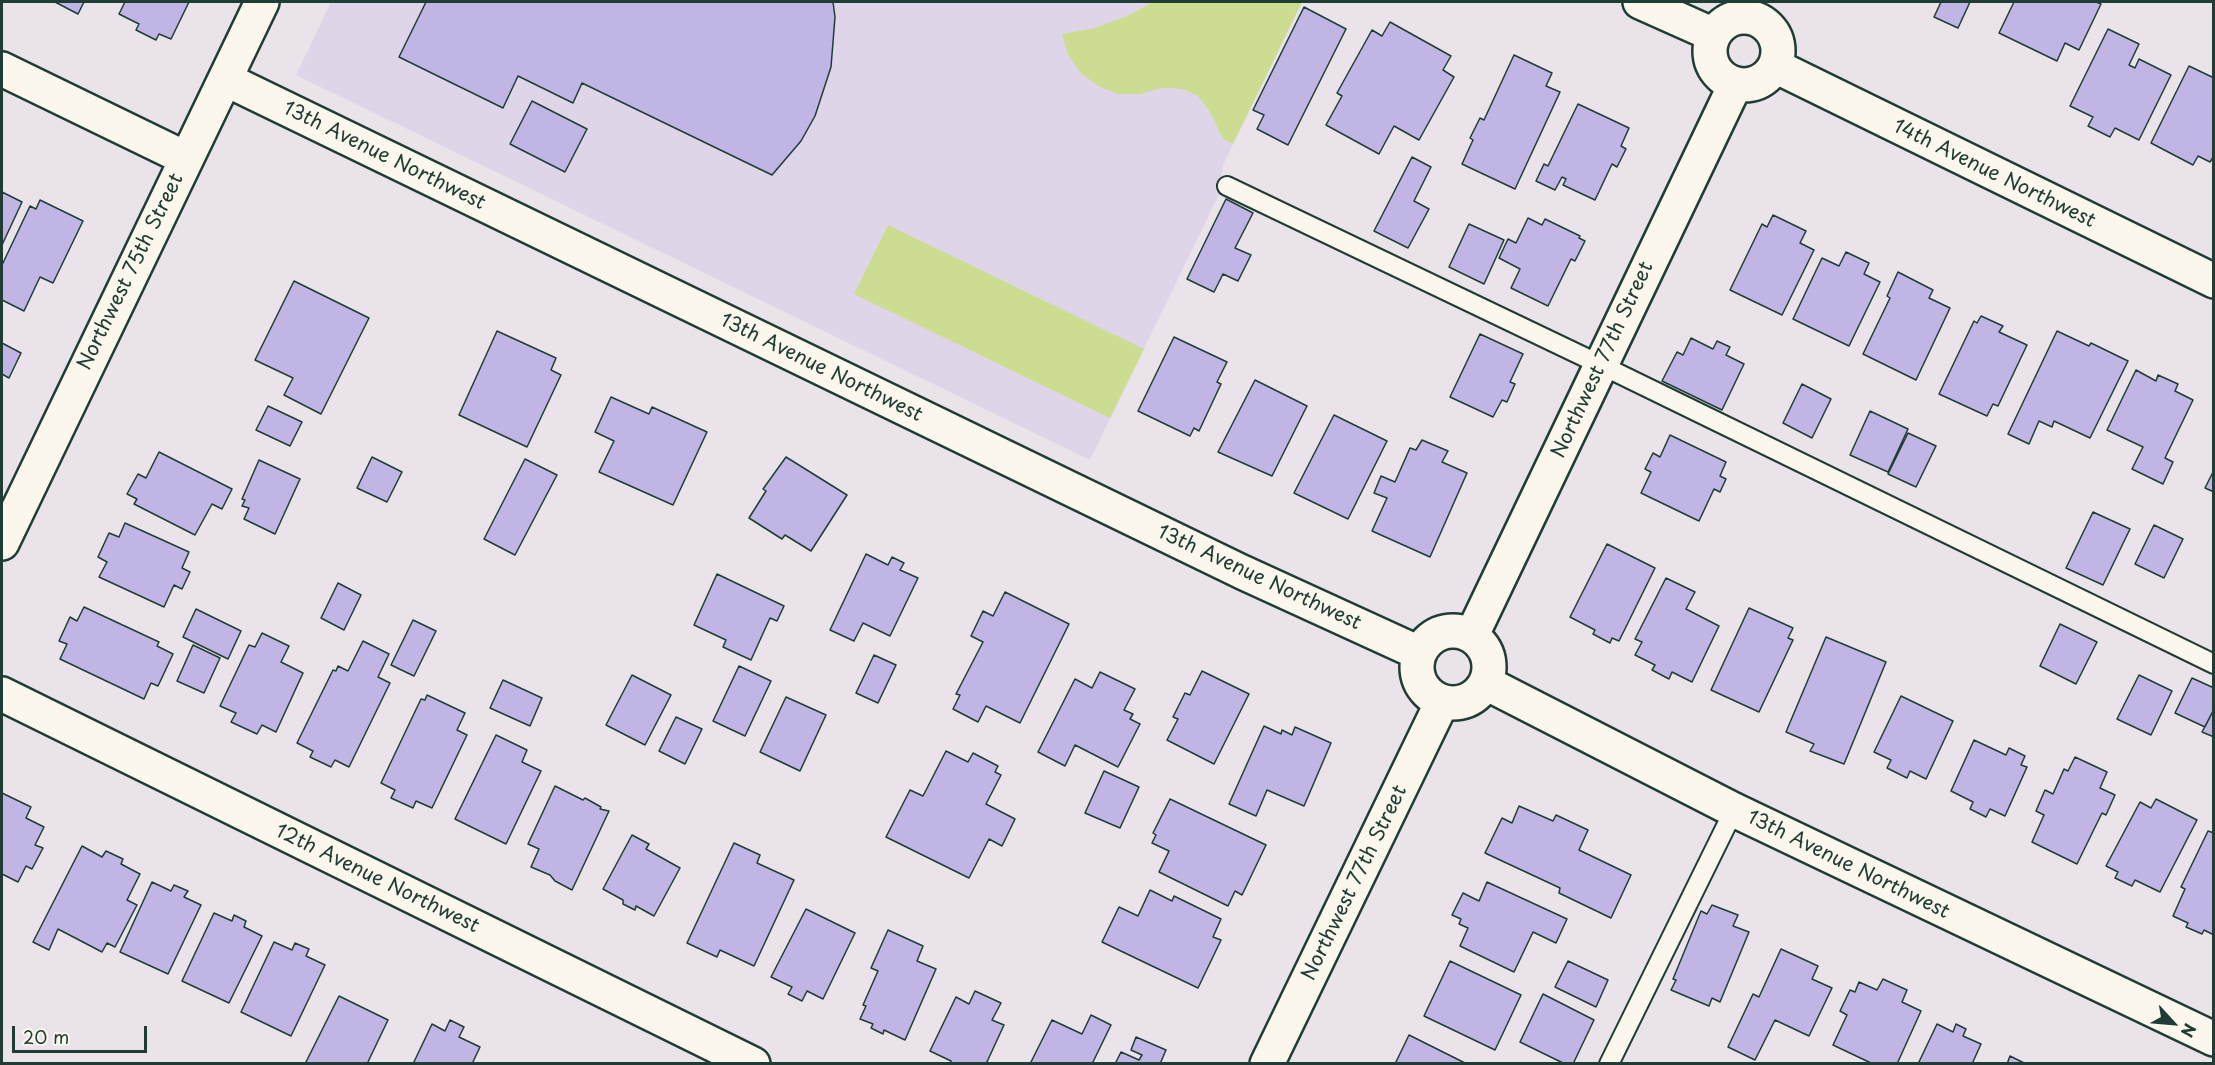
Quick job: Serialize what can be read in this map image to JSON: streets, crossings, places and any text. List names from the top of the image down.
{
  "streets": {
    "street": [
      "13th Avenue Northwest",
      "14th Avenue Northwest",
      "Northwest 75th Street",
      "Northwest 77th Street",
      "12th Avenue Northwest"
    ]
  },
  "crossings": [
    ["13th Avenue Northwest", "Northwest 75th Street"],
    ["13th Avenue Northwest", "Northwest 77th Street"],
    ["14th Avenue Northwest", "Northwest 77th Street"]
  ],
  "scale_bar": "20 m",
  "north": "bottom right"
}
